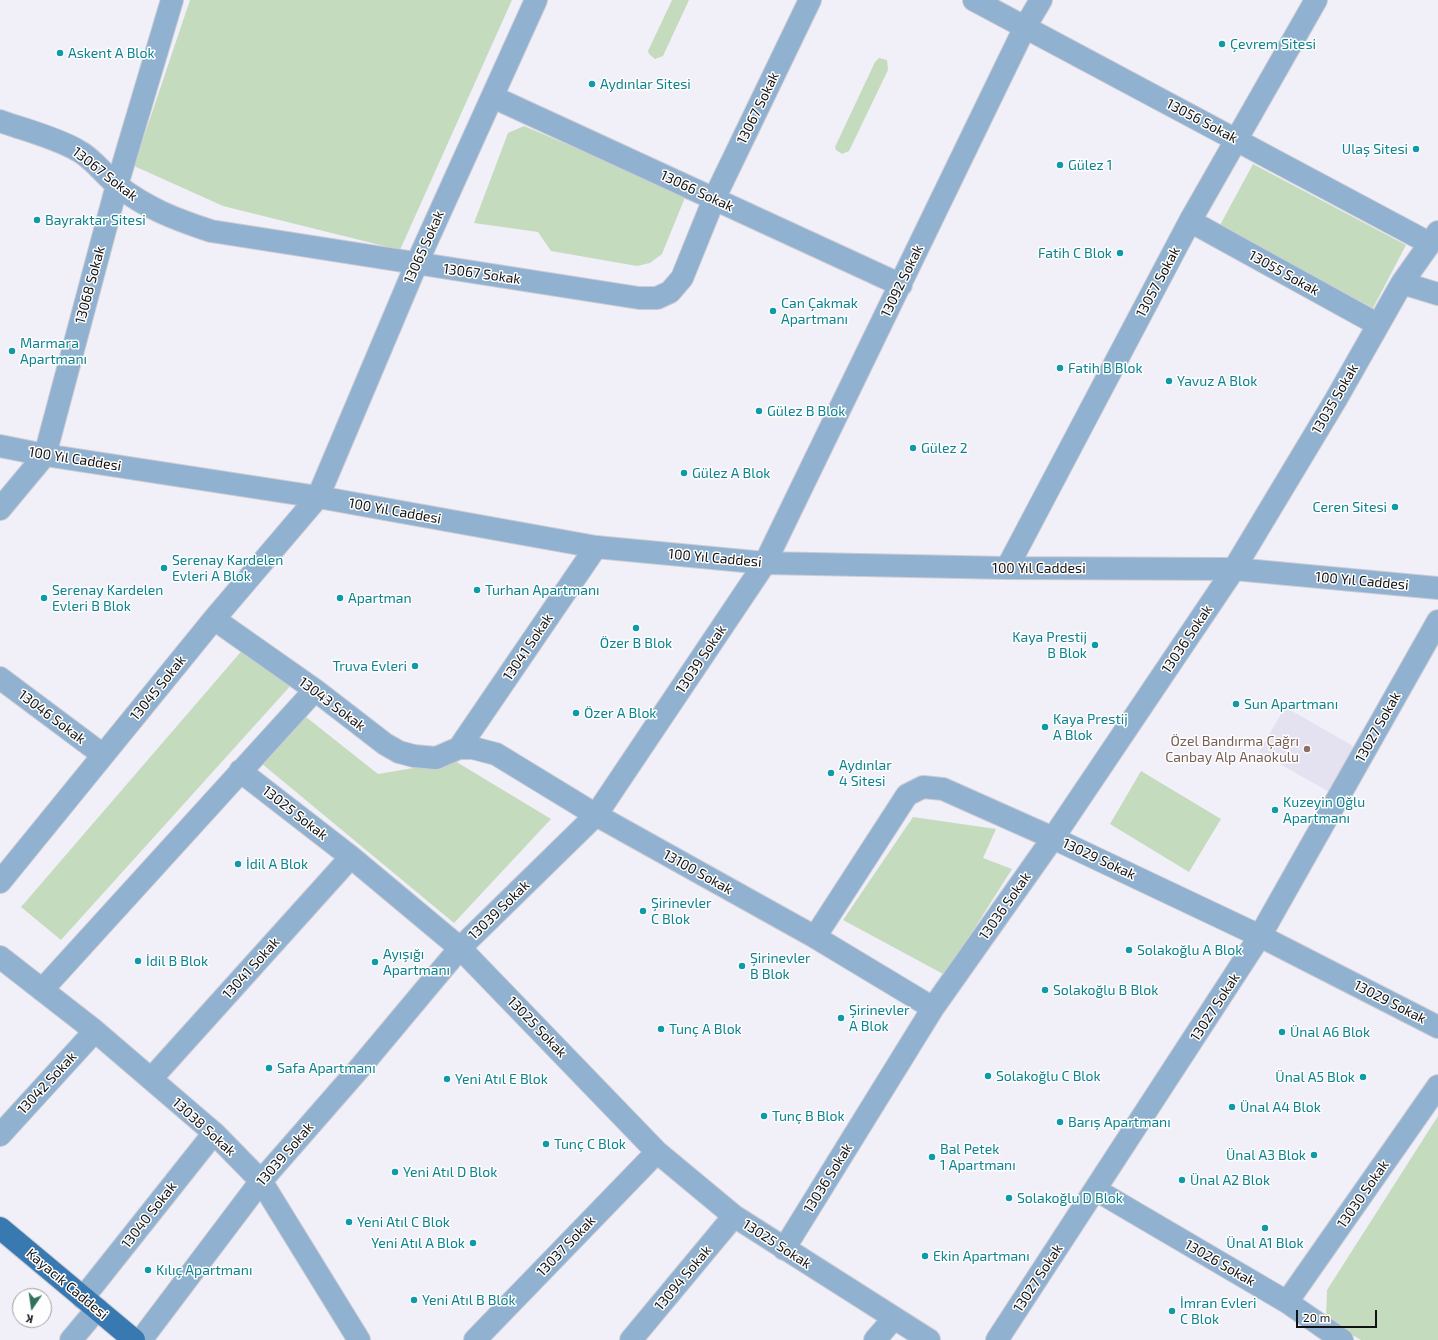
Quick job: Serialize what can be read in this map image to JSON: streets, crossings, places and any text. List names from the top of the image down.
{
  "streets": {
    "main road": ["Kayacık Caddesi"],
    "street": [
      "13067 Sokak",
      "13056 Sokak",
      "13066 Sokak",
      "13065 Sokak",
      "13055 Sokak",
      "13092 Sokak",
      "13057 Sokak",
      "13068 Sokak",
      "13035 Sokak",
      "100 Yıl Caddesi",
      "13036 Sokak",
      "13041 Sokak",
      "13039 Sokak",
      "13045 Sokak",
      "13043 Sokak",
      "13046 Sokak",
      "13027 Sokak",
      "13025 Sokak",
      "13029 Sokak",
      "13100 Sokak",
      "13042 Sokak",
      "13038 Sokak",
      "13030 Sokak",
      "13040 Sokak",
      "13037 Sokak",
      "13026 Sokak",
      "13094 Sokak"
    ]
  },
  "crossings": [
    ["13067 Sokak", "13066 Sokak"],
    ["13067 Sokak", "13065 Sokak"],
    ["13067 Sokak", "13068 Sokak"],
    ["13056 Sokak", "13092 Sokak"],
    ["13056 Sokak", "13057 Sokak"],
    ["13056 Sokak", "13035 Sokak"],
    ["13066 Sokak", "13065 Sokak"],
    ["13066 Sokak", "13092 Sokak"],
    ["13065 Sokak", "100 Yıl Caddesi"],
    ["13065 Sokak", "13045 Sokak"],
    ["13055 Sokak", "13057 Sokak"],
    ["13055 Sokak", "13035 Sokak"],
    ["13092 Sokak", "100 Yıl Caddesi"],
    ["13092 Sokak", "13039 Sokak"],
    ["13057 Sokak", "100 Yıl Caddesi"],
    ["13068 Sokak", "100 Yıl Caddesi"],
    ["13035 Sokak", "100 Yıl Caddesi"],
    ["13035 Sokak", "13036 Sokak"],
    ["100 Yıl Caddesi", "13036 Sokak"],
    ["100 Yıl Caddesi", "13041 Sokak"],
    ["100 Yıl Caddesi", "13039 Sokak"],
    ["100 Yıl Caddesi", "13045 Sokak"],
    ["13036 Sokak", "13025 Sokak"],
    ["13036 Sokak", "13029 Sokak"],
    ["13036 Sokak", "13100 Sokak"],
    ["13041 Sokak", "13043 Sokak"],
    ["13041 Sokak", "13025 Sokak"],
    ["13041 Sokak", "13100 Sokak"],
    ["13041 Sokak", "13038 Sokak"],
    ["13039 Sokak", "13025 Sokak"],
    ["13039 Sokak", "13100 Sokak"],
    ["13039 Sokak", "13038 Sokak"],
    ["13045 Sokak", "13043 Sokak"],
    ["13045 Sokak", "13046 Sokak"],
    ["13043 Sokak", "13100 Sokak"],
    ["13027 Sokak", "13029 Sokak"],
    ["13027 Sokak", "13026 Sokak"],
    ["13025 Sokak", "13037 Sokak"],
    ["13025 Sokak", "13094 Sokak"],
    ["13029 Sokak", "13100 Sokak"],
    ["13042 Sokak", "13038 Sokak"],
    ["13038 Sokak", "13040 Sokak"],
    ["13030 Sokak", "13026 Sokak"],
    ["13040 Sokak", "Kayacık Caddesi"]
  ],
  "places": [
    "Çevrem Sitesi",
    "Askent A Blok",
    "Aydınlar Sitesi",
    "Ulaş Sitesi",
    "Gülez 1",
    "Bayraktar Sitesi",
    "Fatih C Blok",
    "Can Çakmak Apartmanı",
    "Marmara Apartmanı",
    "Fatih B Blok",
    "Yavuz A Blok",
    "Gülez B Blok",
    "Gülez 2",
    "Gülez A Blok",
    "Ceren Sitesi",
    "Serenay Kardelen Evleri A Blok",
    "Turhan Apartmanı",
    "Serenay Kardelen Evleri B Blok",
    "Apartman",
    "Özer B Blok",
    "Kaya Prestij B Blok",
    "Truva Evleri",
    "Sun Apartmanı",
    "Özer A Blok",
    "Kaya Prestij A Blok",
    "Özel Bandırma Çağrı Canbay Alp Anaokulu",
    "Aydınlar 4 Sitesi",
    "Kuzeyin Oğlu Apartmanı",
    "İdil A Blok",
    "Şirinevler C Blok",
    "Solakoğlu A Blok",
    "İdil B Blok",
    "Ayışığı Apartmanı",
    "Şirinevler B Blok",
    "Solakoğlu B Blok",
    "Şirinevler A Blok",
    "Tunç A Blok",
    "Ünal A6 Blok",
    "Safa Apartmanı",
    "Solakoğlu C Blok",
    "Ünal A5 Blok",
    "Yeni Atıl E Blok",
    "Ünal A4 Blok",
    "Tunç B Blok",
    "Barış Apartmanı",
    "Tunç C Blok",
    "Ünal A3 Blok",
    "Bal Petek 1 Apartmanı",
    "Yeni Atıl D Blok",
    "Ünal A2 Blok",
    "Solakoğlu D Blok",
    "Yeni Atıl C Blok",
    "Ünal A1 Blok",
    "Yeni Atıl A Blok",
    "Ekin Apartmanı",
    "Kılıç Apartmanı",
    "Yeni Atıl B Blok",
    "İmran Evleri C Blok"
  ],
  "scale_bar": "20 m",
  "north": "bottom"
}
